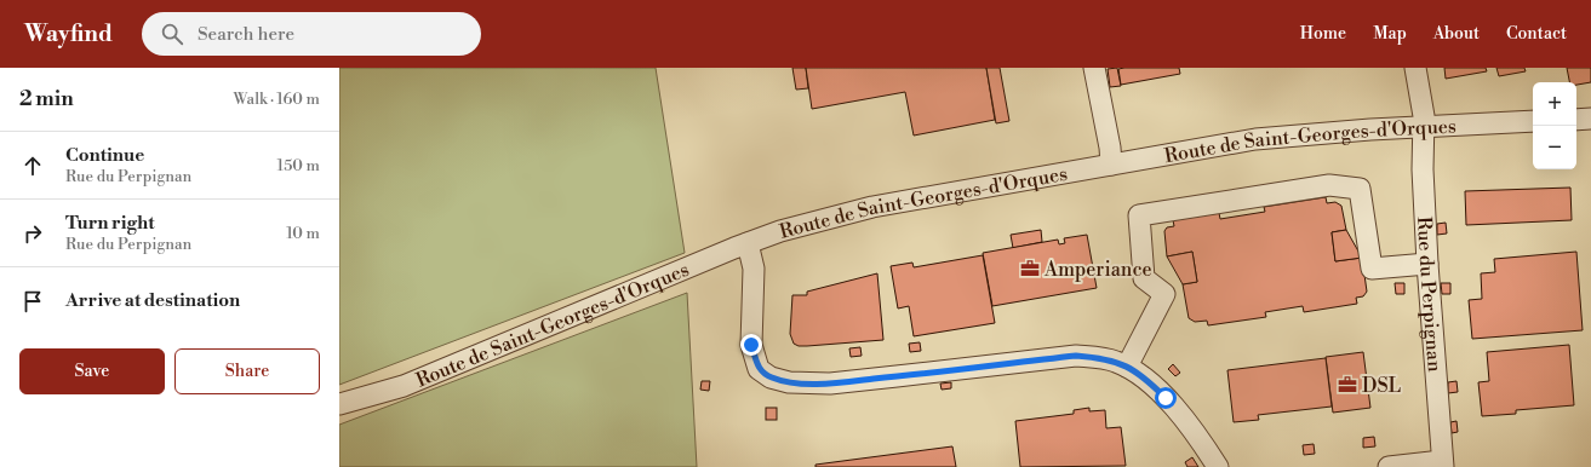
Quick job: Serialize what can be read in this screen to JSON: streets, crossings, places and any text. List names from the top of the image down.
{
  "streets": {
    "street": ["Route de Saint-Georges-d'Orques", "Rue du Perpignan"]
  },
  "crossings": [
    ["Route de Saint-Georges-d'Orques", "Rue du Perpignan"]
  ],
  "places": {
    "office": ["Amperiance", "DSL"]
  },
  "page": {
    "header": "Wayfind",
    "search": "Search here",
    "nav": [
      "Home",
      "Map",
      "About",
      "Contact"
    ],
    "heading": ["2 min", "Walk · 160 m"],
    "map_buttons": ["+", "−"],
    "list": [
      ["Continue", "Rue du Perpignan", "150 m"],
      ["Turn right", "Rue du Perpignan", "10 m"],
      "Arrive at destination"
    ],
    "buttons": ["Save", "Share"]
  }
}
